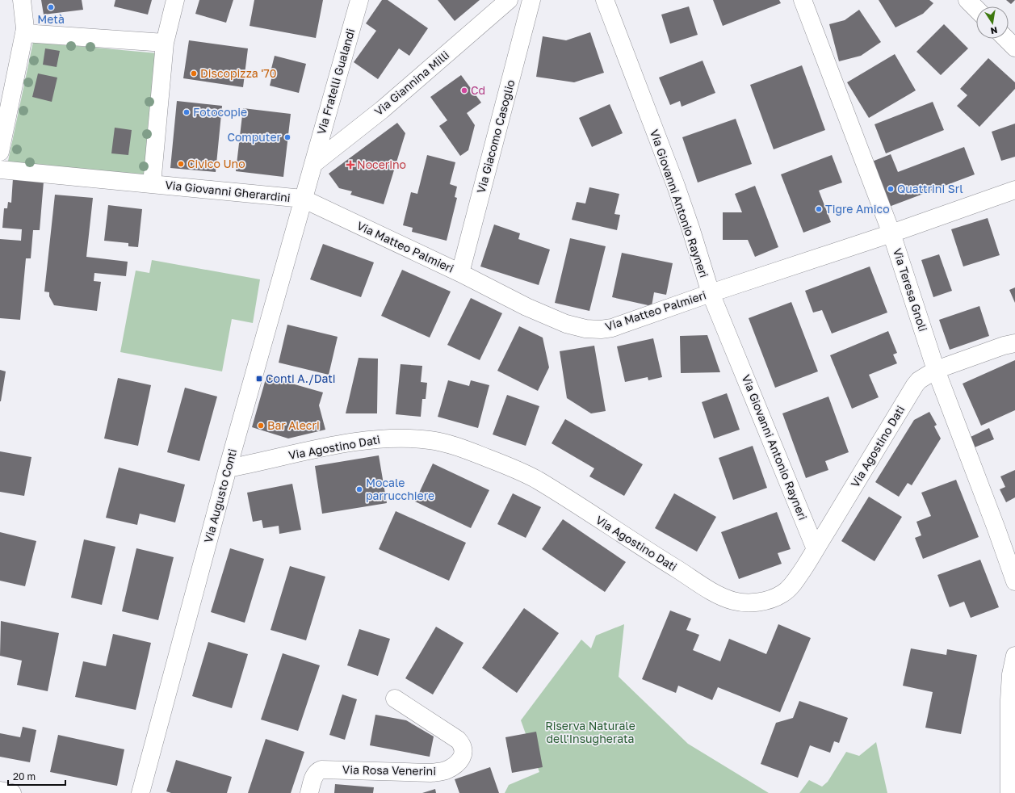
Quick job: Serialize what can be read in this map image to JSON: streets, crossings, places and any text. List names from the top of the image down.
{
  "streets": {
    "street": [
      "Via Fratelli Gualandi",
      "Via Giannina Milli",
      "Via Giacomo Casoglio",
      "Via Giovanni Gherardini",
      "Via Giovanni Antonio Rayneri",
      "Via Matteo Palmieri",
      "Via Teresa Gnoli",
      "Via Agostino Dati",
      "Via Augusto Conti",
      "Via Rosa Venerini"
    ]
  },
  "crossings": [
    ["Via Fratelli Gualandi", "Via Giannina Milli"],
    ["Via Fratelli Gualandi", "Via Giovanni Gherardini"],
    ["Via Fratelli Gualandi", "Via Matteo Palmieri"],
    ["Via Fratelli Gualandi", "Via Augusto Conti"],
    ["Via Giacomo Casoglio", "Via Matteo Palmieri"],
    ["Via Giovanni Gherardini", "Via Matteo Palmieri"],
    ["Via Giovanni Gherardini", "Via Augusto Conti"],
    ["Via Giovanni Antonio Rayneri", "Via Matteo Palmieri"],
    ["Via Giovanni Antonio Rayneri", "Via Agostino Dati"],
    ["Via Matteo Palmieri", "Via Teresa Gnoli"],
    ["Via Matteo Palmieri", "Via Augusto Conti"],
    ["Via Teresa Gnoli", "Via Agostino Dati"],
    ["Via Agostino Dati", "Via Augusto Conti"]
  ],
  "parks": ["Riserva Naturale dell'Insugherata"],
  "places": {
    "other": [
      "Metà",
      "Discopizza '70",
      "Cd",
      "Fotocopie",
      "Computer",
      "Civico Uno",
      "Quattrini Srl",
      "Tigre Amico",
      "Bar Alecri",
      "Mocale parrucchiere"
    ],
    "health": ["Nocerino"],
    "transit": ["Conti A./Dati"]
  },
  "scale_bar": "20 m",
  "north": "bottom"
}
